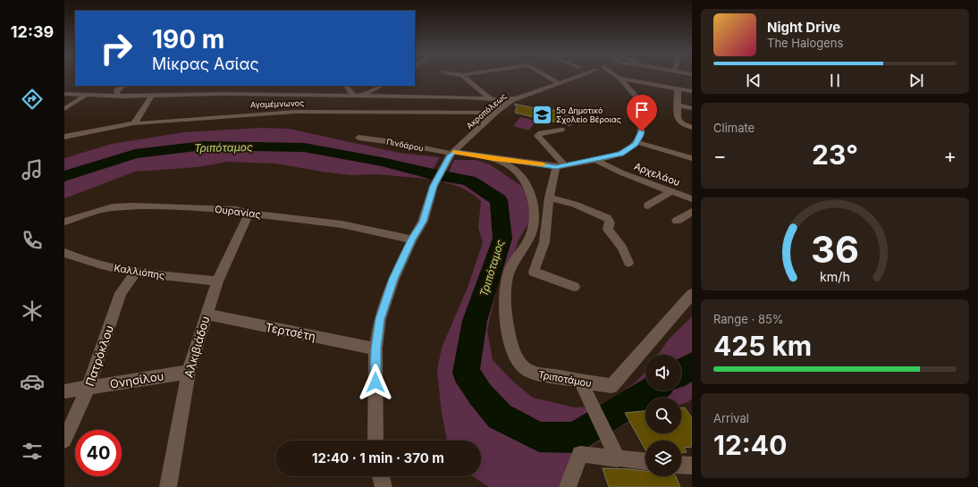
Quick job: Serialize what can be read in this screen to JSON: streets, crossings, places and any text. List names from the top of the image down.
{
  "streets": {
    "street": [
      "Αγαμέμνωνος",
      "Ακροπόλεως",
      "Πινδάρου",
      "Αρχελάου",
      "Ουρανίας",
      "Καλλιόπης",
      "Τερτσέτη",
      "Αλκιβιάδου",
      "Πατρόκλου",
      "Τριποτάμου",
      "Ονησίλου"
    ]
  },
  "crossings": [
    ["Αγαμέμνωνος", "Ακροπόλεως"],
    ["Ακροπόλεως", "Πινδάρου"],
    ["Ακροπόλεως", "Ουρανίας"],
    ["Ακροπόλεως", "Τερτσέτη"],
    ["Πινδάρου", "Τριποτάμου"],
    ["Ουρανίας", "Αλκιβιάδου"],
    ["Καλλιόπης", "Αλκιβιάδου"],
    ["Καλλιόπης", "Πατρόκλου"],
    ["Τερτσέτη", "Αλκιβιάδου"],
    ["Αλκιβιάδου", "Ονησίλου"],
    ["Πατρόκλου", "Ονησίλου"]
  ],
  "water": ["Τριπόταμος"],
  "places": {
    "school or university": ["5ο Δημοτικό Σχολείο Βέροιας"]
  },
  "page": {
    "tabs": "12:39",
    "turn": ["190 m", "Μίκρας Ασίας"],
    "song": ["Night Drive", "The Halogens"],
    "tile": [
      "Climate",
      ["Range · 85%", "425 km"],
      ["Arrival", "12:40"]
    ],
    "heat": ["−", "23°", "+"],
    "limit": "40",
    "trip": "12:40 · 1 min · 370 m",
    "gauge": ["36", "km/h"]
  }
}
